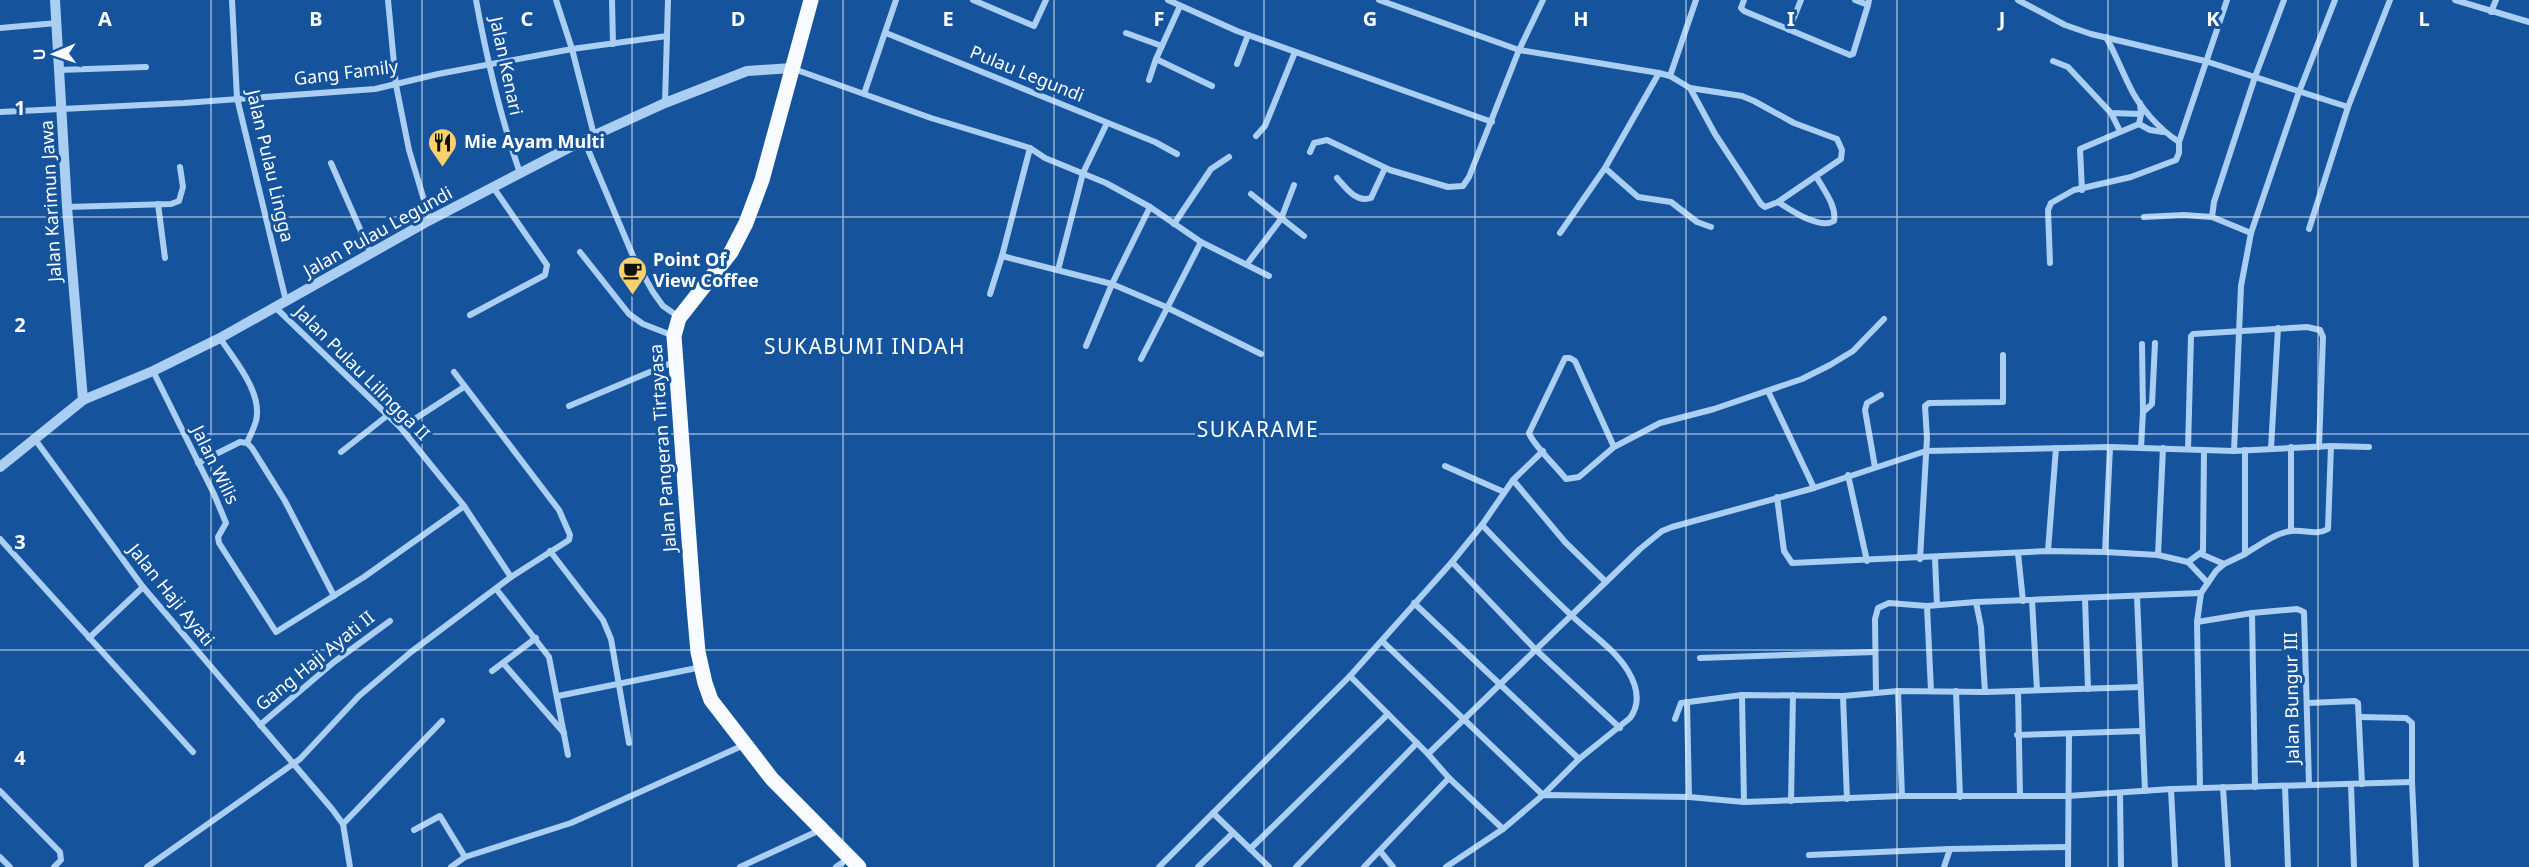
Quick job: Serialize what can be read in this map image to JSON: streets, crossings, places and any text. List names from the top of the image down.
{
  "streets": {
    "main road": ["Jalan Pangeran Tirtayasa"],
    "street": [
      "Jalan Kenari",
      "Gang Family",
      "Pulau Legundi",
      "Jalan Pulau Lingga",
      "Jalan Karimun Jawa",
      "Jalan Pulau Legundi",
      "Jalan Pulau Lilingga II",
      "Jalan Wilis",
      "Jalan Haji Ayati",
      "Gang Haji Ayati II",
      "Jalan Bungur III"
    ]
  },
  "crossings": [
    ["Jalan Kenari", "Gang Family"],
    ["Jalan Kenari", "Jalan Pulau Legundi"],
    ["Gang Family", "Jalan Pulau Lingga"],
    ["Gang Family", "Jalan Karimun Jawa"],
    ["Jalan Pulau Lingga", "Jalan Pulau Legundi"],
    ["Jalan Karimun Jawa", "Jalan Pulau Legundi"],
    ["Jalan Pulau Legundi", "Jalan Pulau Lilingga II"],
    ["Jalan Pulau Legundi", "Jalan Pangeran Tirtayasa"],
    ["Jalan Pulau Legundi", "Jalan Wilis"],
    ["Jalan Pulau Legundi", "Jalan Haji Ayati"],
    ["Jalan Haji Ayati", "Gang Haji Ayati II"]
  ],
  "districts": ["SUKABUMI INDAH", "SUKARAME"],
  "places": {
    "restaurant": ["Mie Ayam Multi"],
    "cafe": ["Point Of View Coffee"]
  },
  "north": "left",
  "grid": {
    "columns": [
      "A",
      "B",
      "C",
      "D",
      "E",
      "F",
      "G",
      "H",
      "I",
      "J",
      "K",
      "L"
    ],
    "rows": [
      "1",
      "2",
      "3",
      "4"
    ]
  }
}
